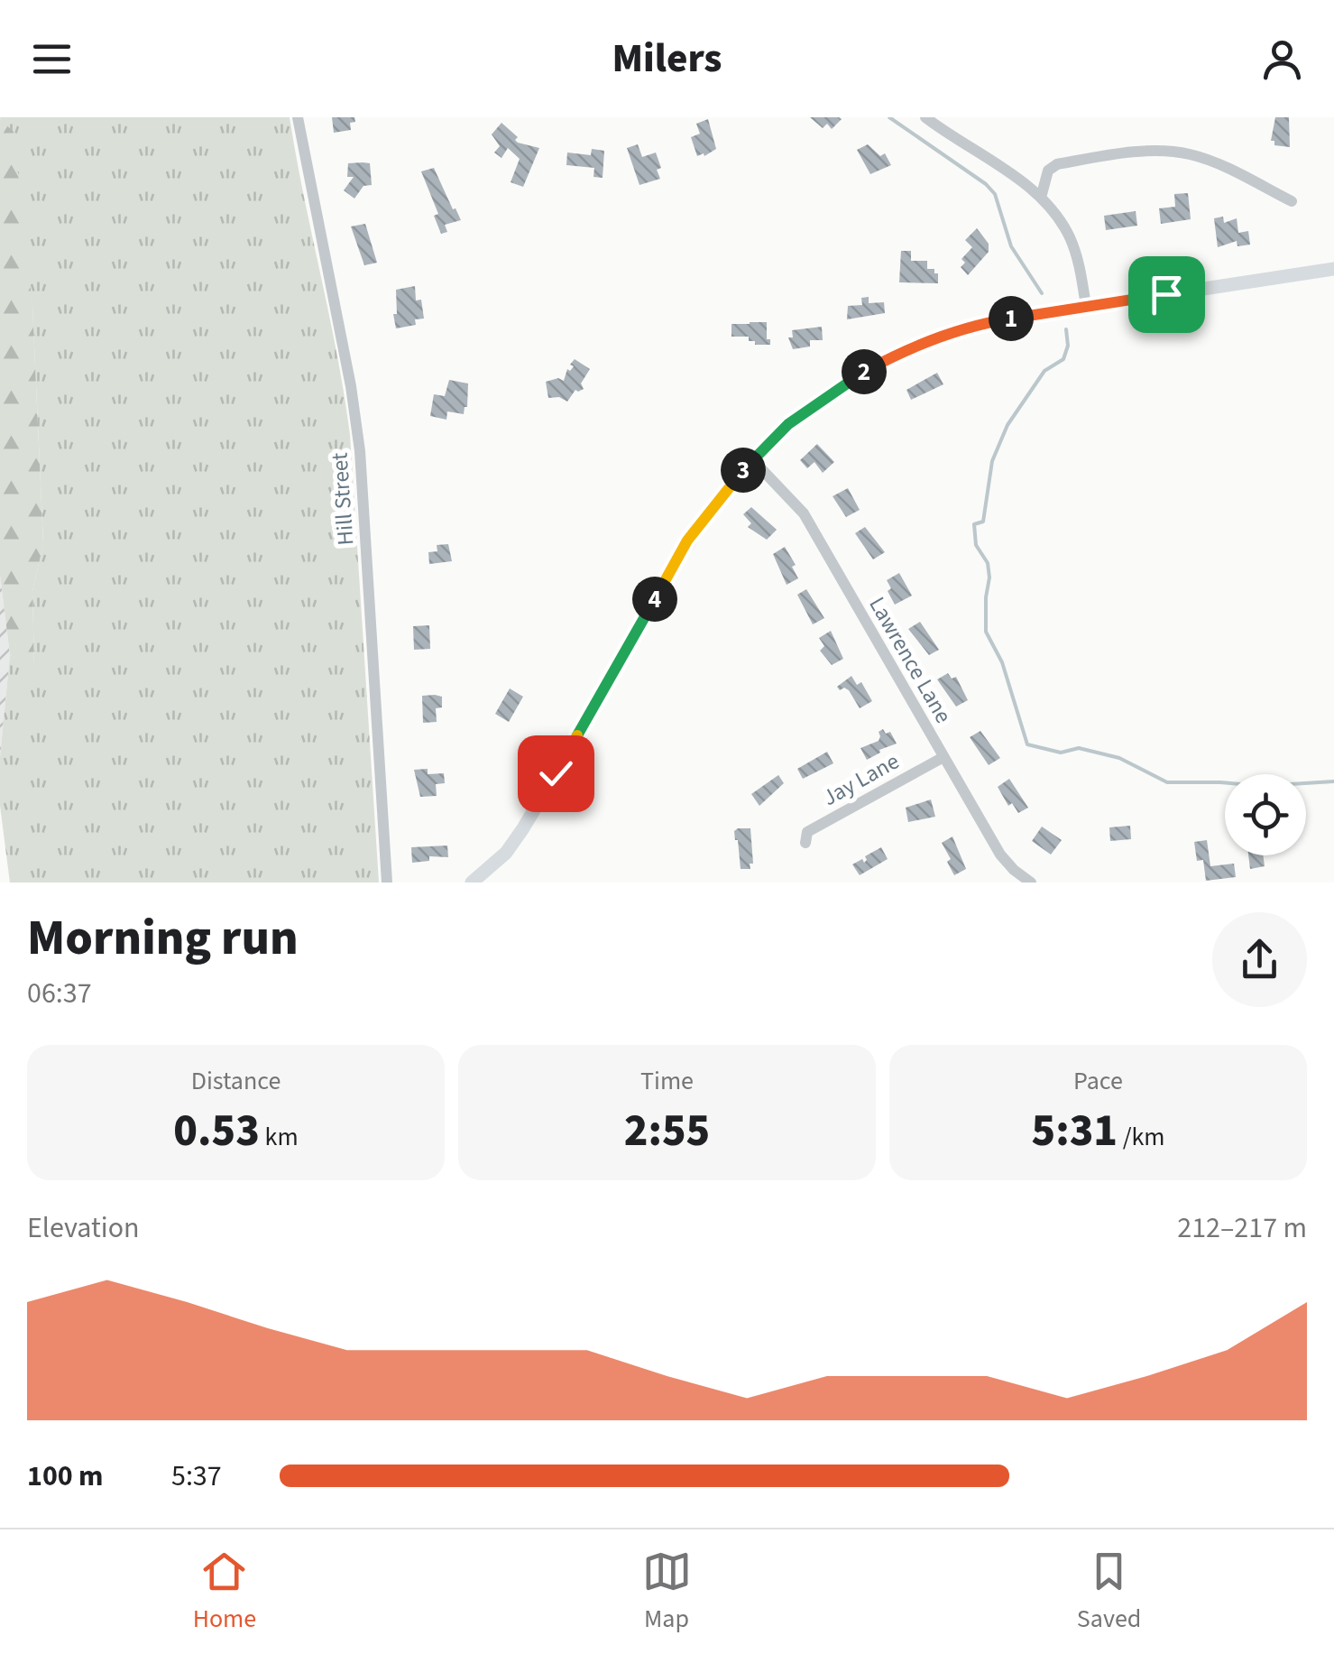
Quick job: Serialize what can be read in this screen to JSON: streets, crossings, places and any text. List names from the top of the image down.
{
  "streets": {
    "street": ["Hill Street", "Lawrence Lane", "Jay Lane"]
  },
  "crossings": [
    ["Lawrence Lane", "Jay Lane"]
  ],
  "page": {
    "header": "Milers",
    "pins": [
      "1",
      "2",
      "3",
      "4"
    ],
    "heading": ["Morning run", "06:37"],
    "stats": [
      ["Distance", "0.53 km"],
      ["Time", "2:55"],
      ["Pace", "5:31 /km"]
    ],
    "chart": ["Elevation", "212–217 m"],
    "list": [
      {
        "name": "100 m",
        "note": "5:37"
      }
    ],
    "tabs": ["Home", "Map", "Saved"]
  }
}
